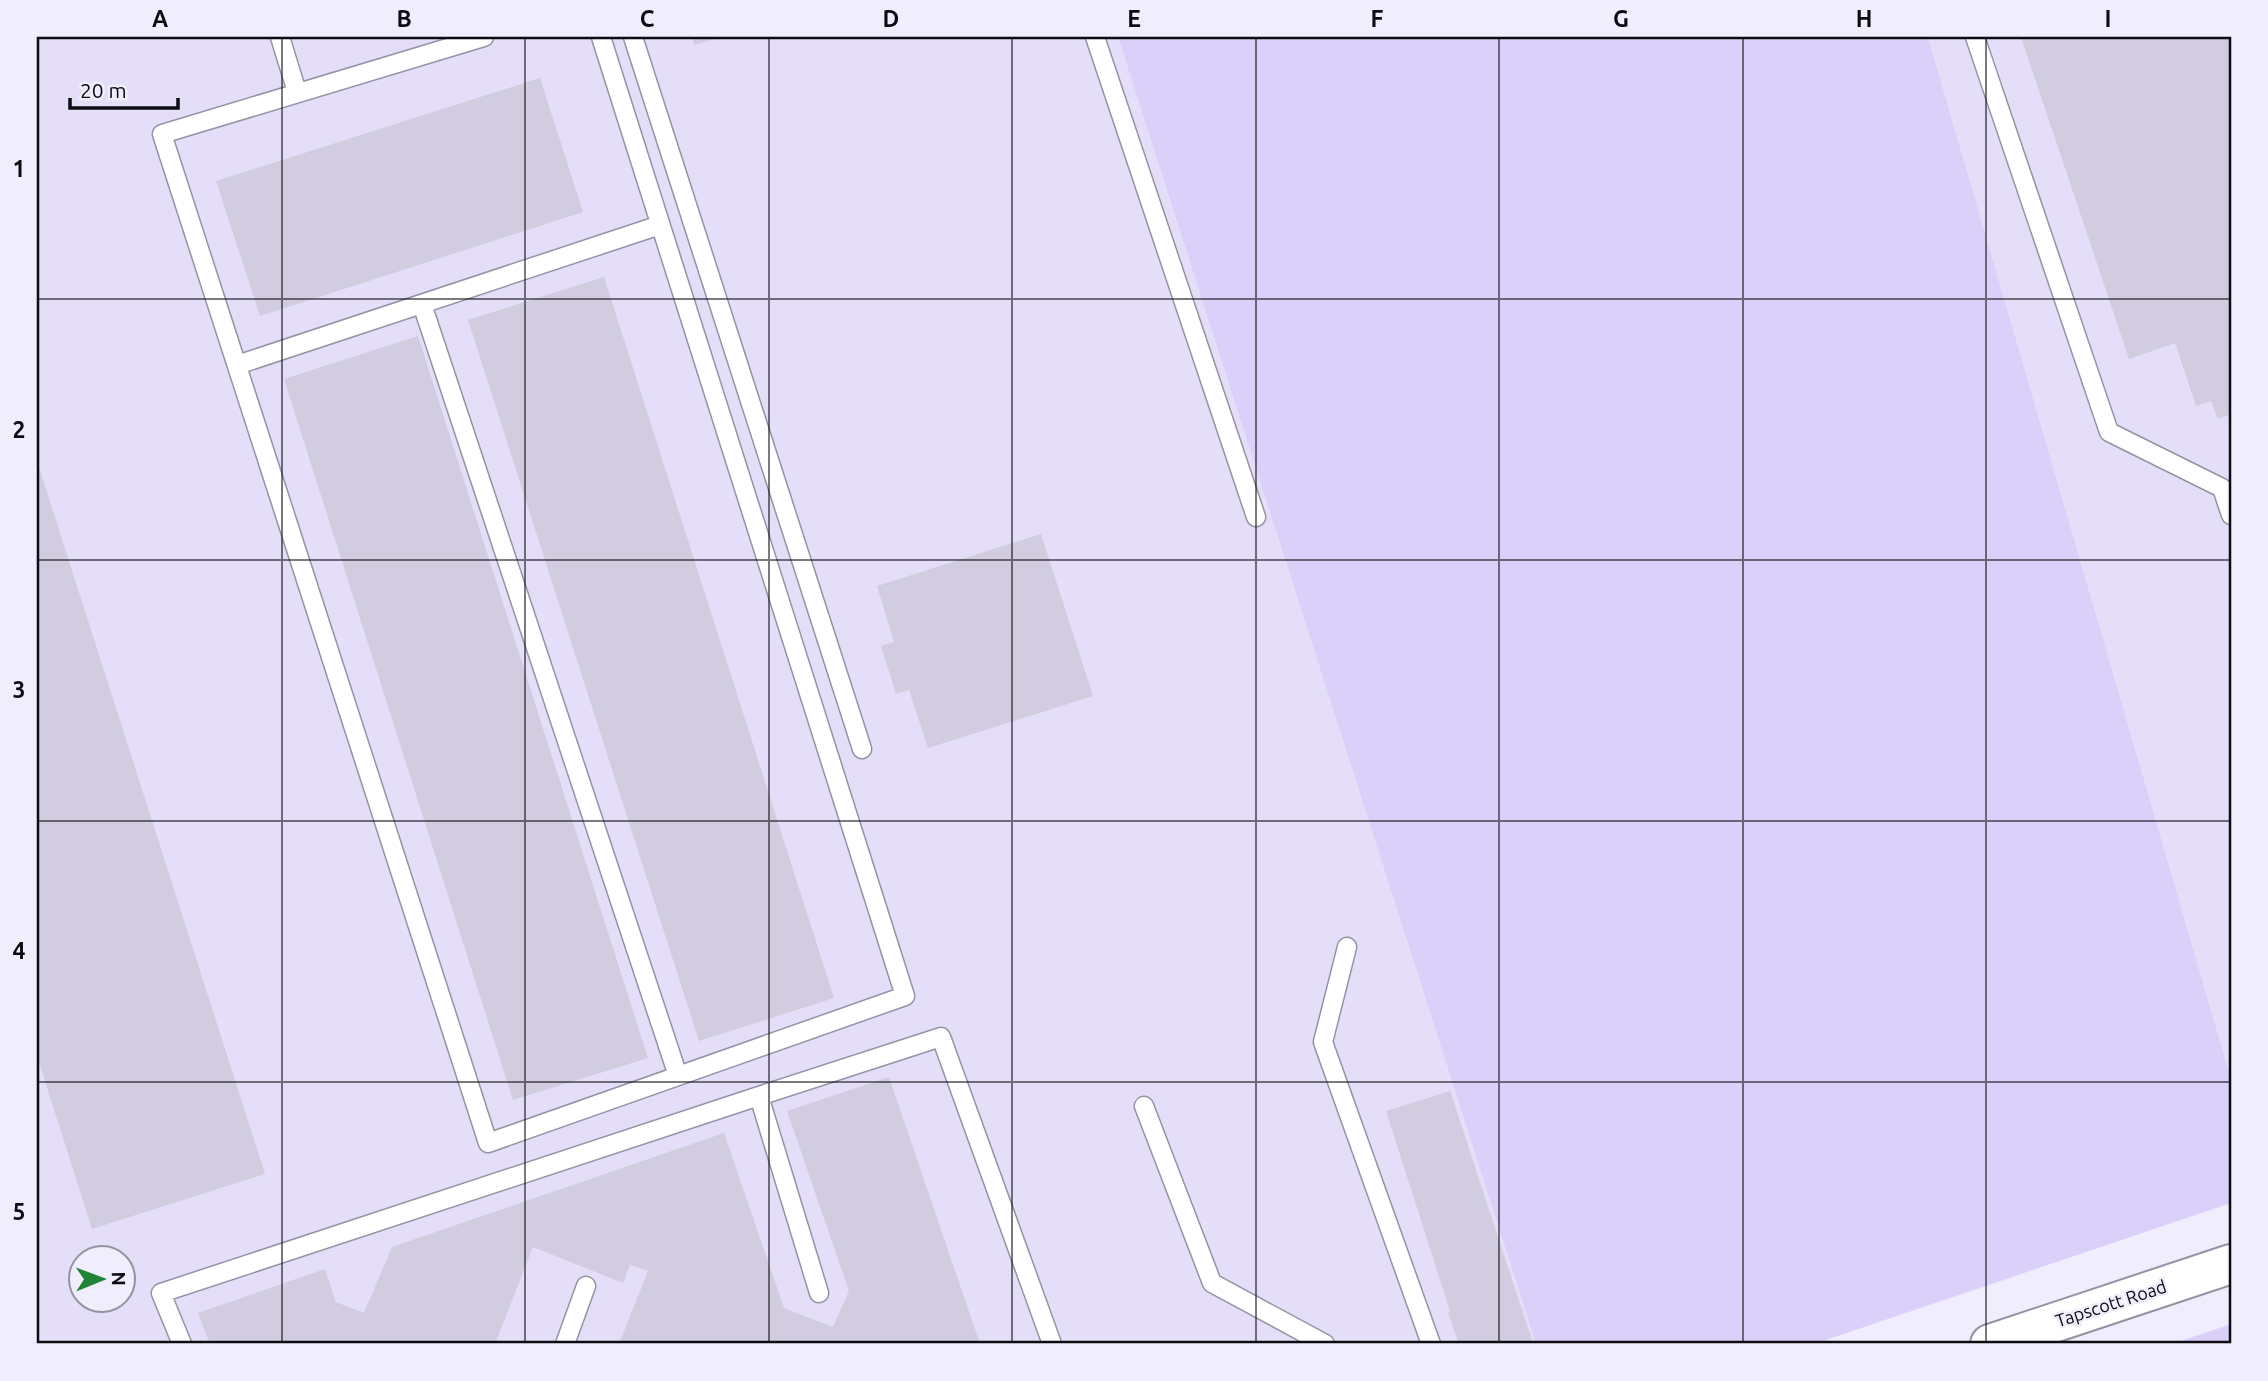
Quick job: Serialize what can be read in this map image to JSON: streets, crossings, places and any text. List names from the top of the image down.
{
  "streets": {
    "street": ["Tapscott Road"]
  },
  "scale_bar": "20 m",
  "north": "right",
  "grid": {
    "columns": [
      "A",
      "B",
      "C",
      "D",
      "E",
      "F",
      "G",
      "H",
      "I"
    ],
    "rows": [
      "1",
      "2",
      "3",
      "4",
      "5"
    ]
  }
}
